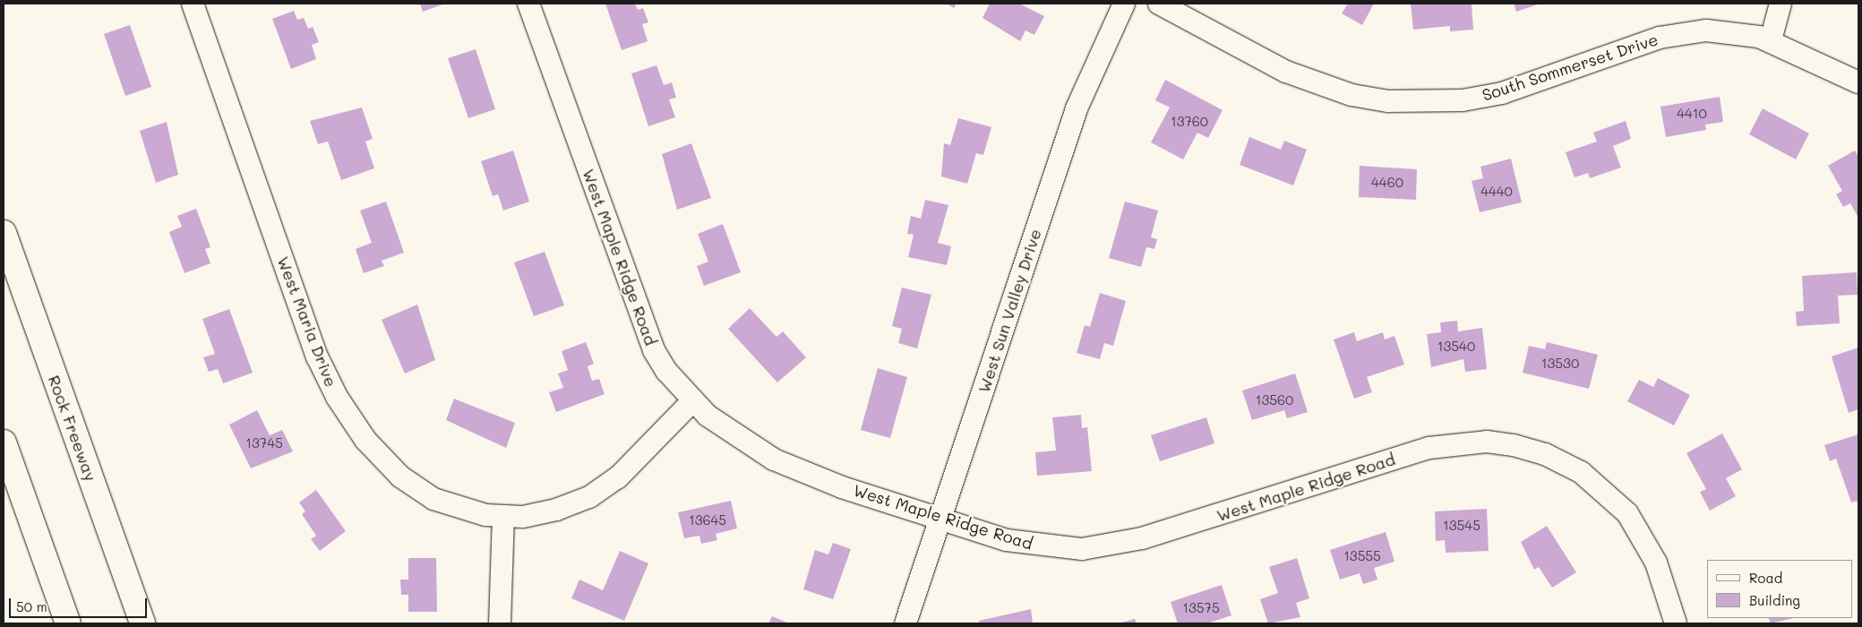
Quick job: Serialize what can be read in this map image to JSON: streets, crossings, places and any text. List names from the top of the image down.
{
  "streets": {
    "highway": ["Rock Freeway"],
    "street": [
      "South Sommerset Drive",
      "West Maple Ridge Road",
      "West Sun Valley Drive",
      "West Maria Drive"
    ]
  },
  "crossings": [
    ["West Maple Ridge Road", "West Sun Valley Drive"],
    ["West Maple Ridge Road", "West Maria Drive"]
  ],
  "house_numbers": [
    "4410",
    "13760",
    "4460",
    "4440",
    "13540",
    "13530",
    "13560",
    "13745",
    "13645",
    "13545",
    "13555",
    "13575"
  ],
  "legend": ["Road", "Building"],
  "scale_bar": "50 m"
}
